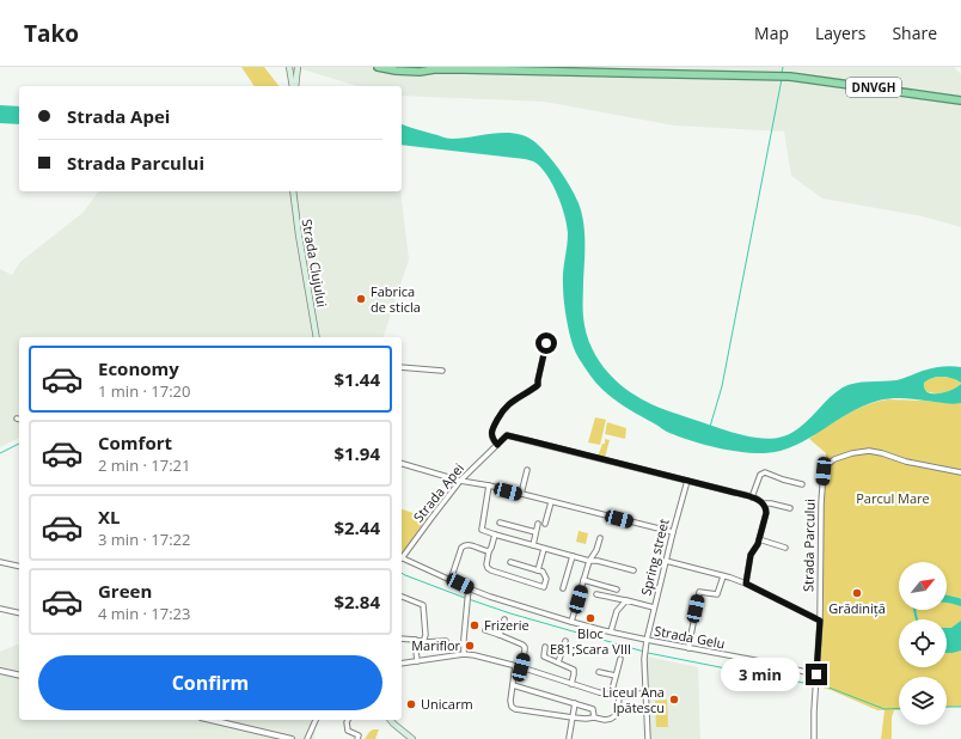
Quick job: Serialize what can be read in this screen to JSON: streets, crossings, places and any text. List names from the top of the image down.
{
  "streets": {
    "highway": ["DNVGH"],
    "main road": ["Strada Clujului"],
    "street": [
      "Strada Apei",
      "Strada Parcului",
      "Spring street",
      "Strada Gelu"
    ]
  },
  "crossings": [
    ["Strada Apei", "Spring street"],
    ["Strada Parcului", "Strada Gelu"],
    ["Spring street", "Strada Gelu"]
  ],
  "parks": ["Parcul Mare"],
  "places": [
    "Fabrica de sticla",
    "Grădiniță",
    "Bloc E81;Scara VIII",
    "Frizerie",
    "Mariflor",
    "Liceul Ana Ipătescu",
    "Unicarm"
  ],
  "north": "top right",
  "page": {
    "header": "Tako",
    "nav": ["Map", "Layers", "Share"],
    "banner": ["Strada Apei", "Strada Parcului"],
    "list": [
      {
        "name": "Economy",
        "note": "1 min · 17:20",
        "value": "$1.44"
      },
      {
        "name": "Comfort",
        "note": "2 min · 17:21",
        "value": "$1.94"
      },
      {
        "name": "XL",
        "note": "3 min · 17:22",
        "value": "$2.44"
      },
      {
        "name": "Green",
        "note": "4 min · 17:23",
        "value": "$2.84"
      }
    ],
    "buttons": "Confirm",
    "bubble": "3 min"
  }
}
